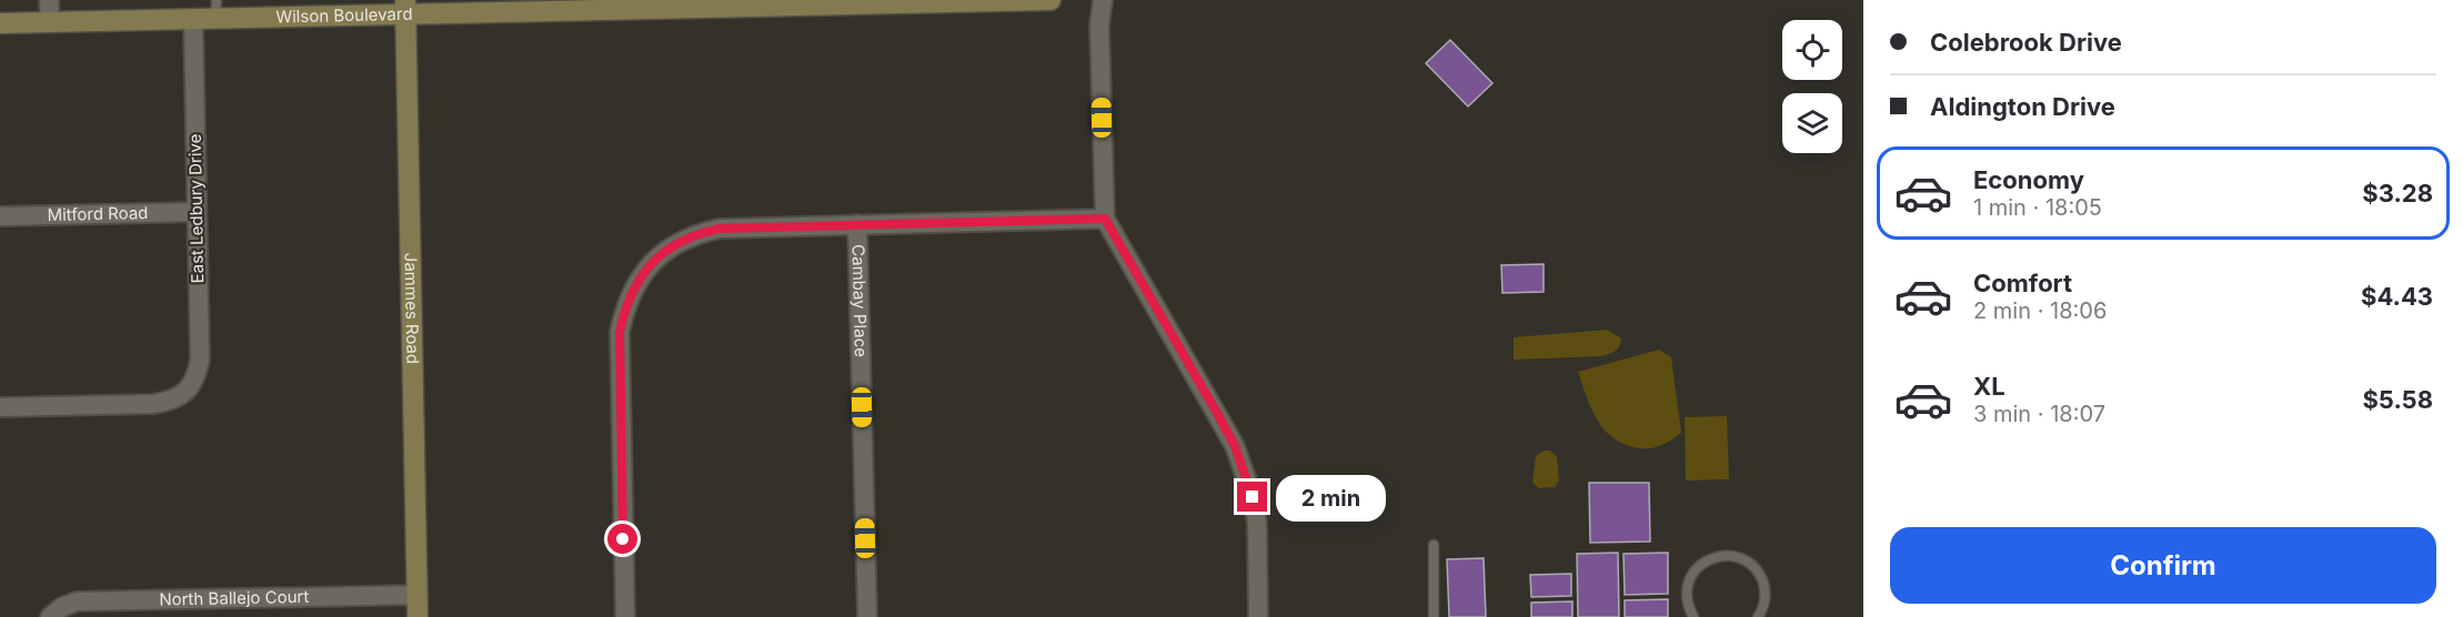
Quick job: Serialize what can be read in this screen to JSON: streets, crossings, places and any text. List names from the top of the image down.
{
  "streets": {
    "main road": ["Wilson Boulevard", "Jammes Road"],
    "street": [
      "East Ledbury Drive",
      "Mitford Road",
      "Cambay Place",
      "North Ballejo Court"
    ]
  },
  "crossings": [
    ["Wilson Boulevard", "East Ledbury Drive"],
    ["Wilson Boulevard", "Jammes Road"],
    ["East Ledbury Drive", "Mitford Road"],
    ["Jammes Road", "North Ballejo Court"]
  ],
  "page": {
    "banner": ["Colebrook Drive", "Aldington Drive"],
    "list": [
      {
        "name": "Economy",
        "note": "1 min · 18:05",
        "value": "$3.28"
      },
      {
        "name": "Comfort",
        "note": "2 min · 18:06",
        "value": "$4.43"
      },
      {
        "name": "XL",
        "note": "3 min · 18:07",
        "value": "$5.58"
      }
    ],
    "bubble": "2 min",
    "buttons": "Confirm"
  }
}
